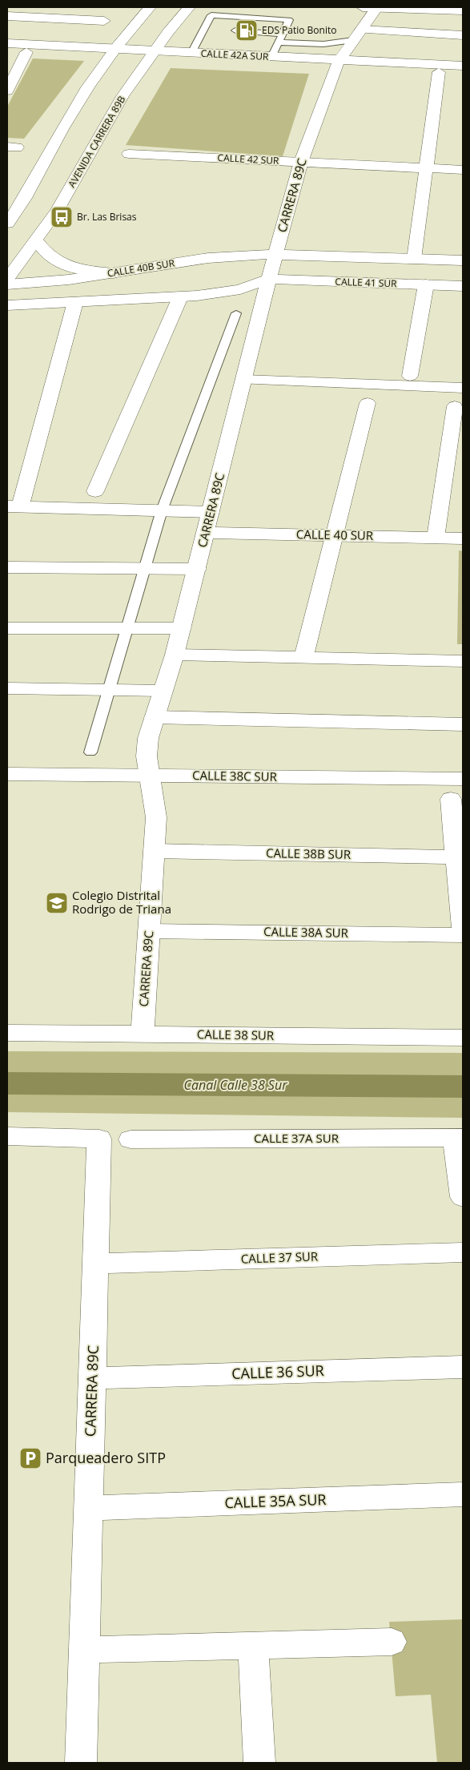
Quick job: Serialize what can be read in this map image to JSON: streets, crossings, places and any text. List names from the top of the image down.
{
  "streets": {
    "street": [
      "CALLE 42A SUR",
      "AVENIDA CARRERA 89B",
      "CALLE 42 SUR",
      "CARRERA 89C",
      "CALLE 40B SUR",
      "CALLE 41 SUR",
      "CALLE 40 SUR",
      "CALLE 38C SUR",
      "CALLE 38B SUR",
      "CALLE 38A SUR",
      "CALLE 38 SUR",
      "CALLE 37A SUR",
      "CALLE 37 SUR",
      "CALLE 36 SUR",
      "CALLE 35A SUR"
    ]
  },
  "crossings": [
    ["CALLE 42A SUR", "AVENIDA CARRERA 89B"],
    ["CALLE 42A SUR", "CARRERA 89C"],
    ["CALLE 42 SUR", "CARRERA 89C"],
    ["CARRERA 89C", "CALLE 40B SUR"],
    ["CARRERA 89C", "CALLE 41 SUR"],
    ["CARRERA 89C", "CALLE 40 SUR"],
    ["CARRERA 89C", "CALLE 38C SUR"],
    ["CARRERA 89C", "CALLE 38B SUR"],
    ["CARRERA 89C", "CALLE 38A SUR"],
    ["CARRERA 89C", "CALLE 38 SUR"],
    ["CARRERA 89C", "CALLE 37 SUR"],
    ["CARRERA 89C", "CALLE 36 SUR"],
    ["CARRERA 89C", "CALLE 35A SUR"]
  ],
  "water": ["Canal Calle 38 Sur"],
  "places": {
    "fuel station": ["EDS Patio Bonito"],
    "bus stop": ["Br. Las Brisas"],
    "school or university": ["Colegio Distrital Rodrigo de Triana"],
    "parking": ["Parqueadero SITP"]
  }
}
